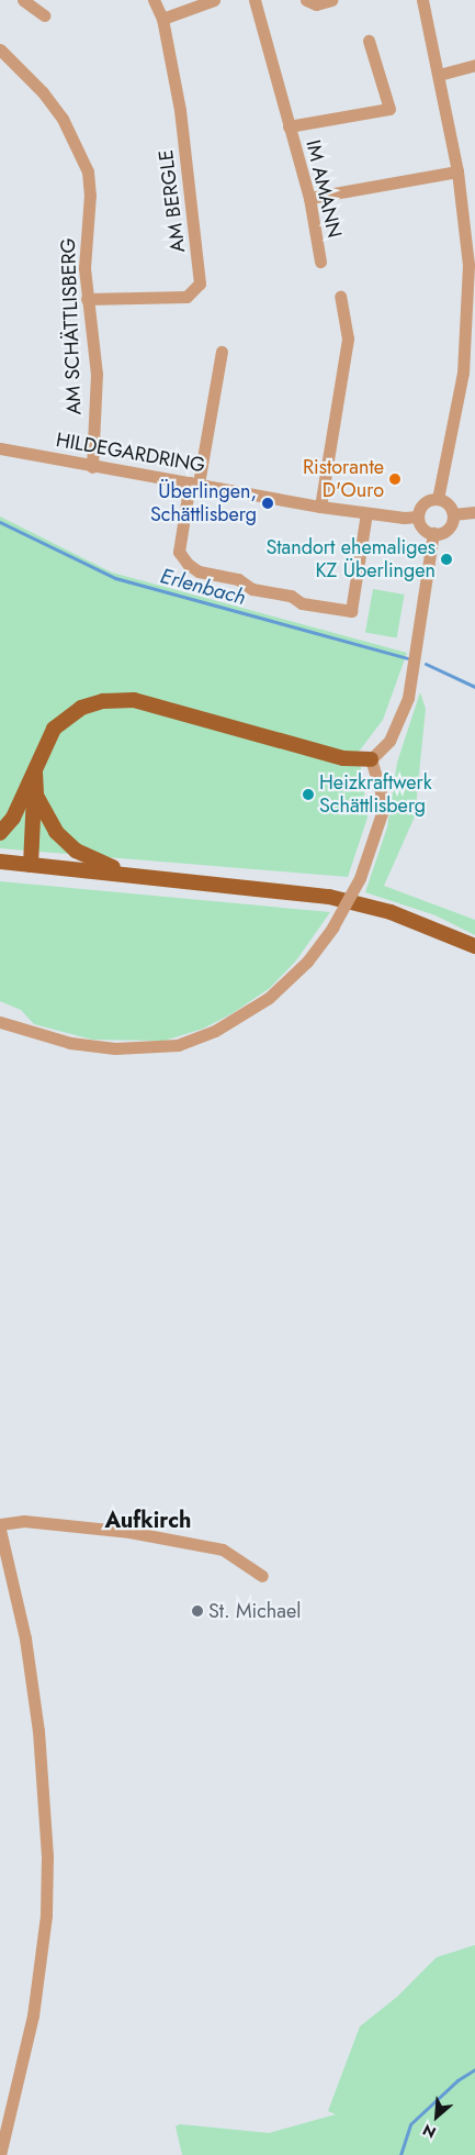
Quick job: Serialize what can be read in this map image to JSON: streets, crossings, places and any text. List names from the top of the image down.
{
  "streets": {
    "street": [
      "IM AMANN",
      "AM BERGLE",
      "AM SCHÄTTLISBERG",
      "HILDEGARDRING"
    ]
  },
  "crossings": [
    ["AM BERGLE", "AM SCHÄTTLISBERG"],
    ["AM SCHÄTTLISBERG", "HILDEGARDRING"]
  ],
  "districts": ["Aufkirch"],
  "water": ["Erlenbach"],
  "places": [
    "Ristorante D'Ouro",
    "Überlingen, Schättlisberg",
    "Standort ehemaliges KZ Überlingen",
    "Heizkraftwerk Schättlisberg",
    "St. Michael"
  ],
  "north": "bottom left"
}
